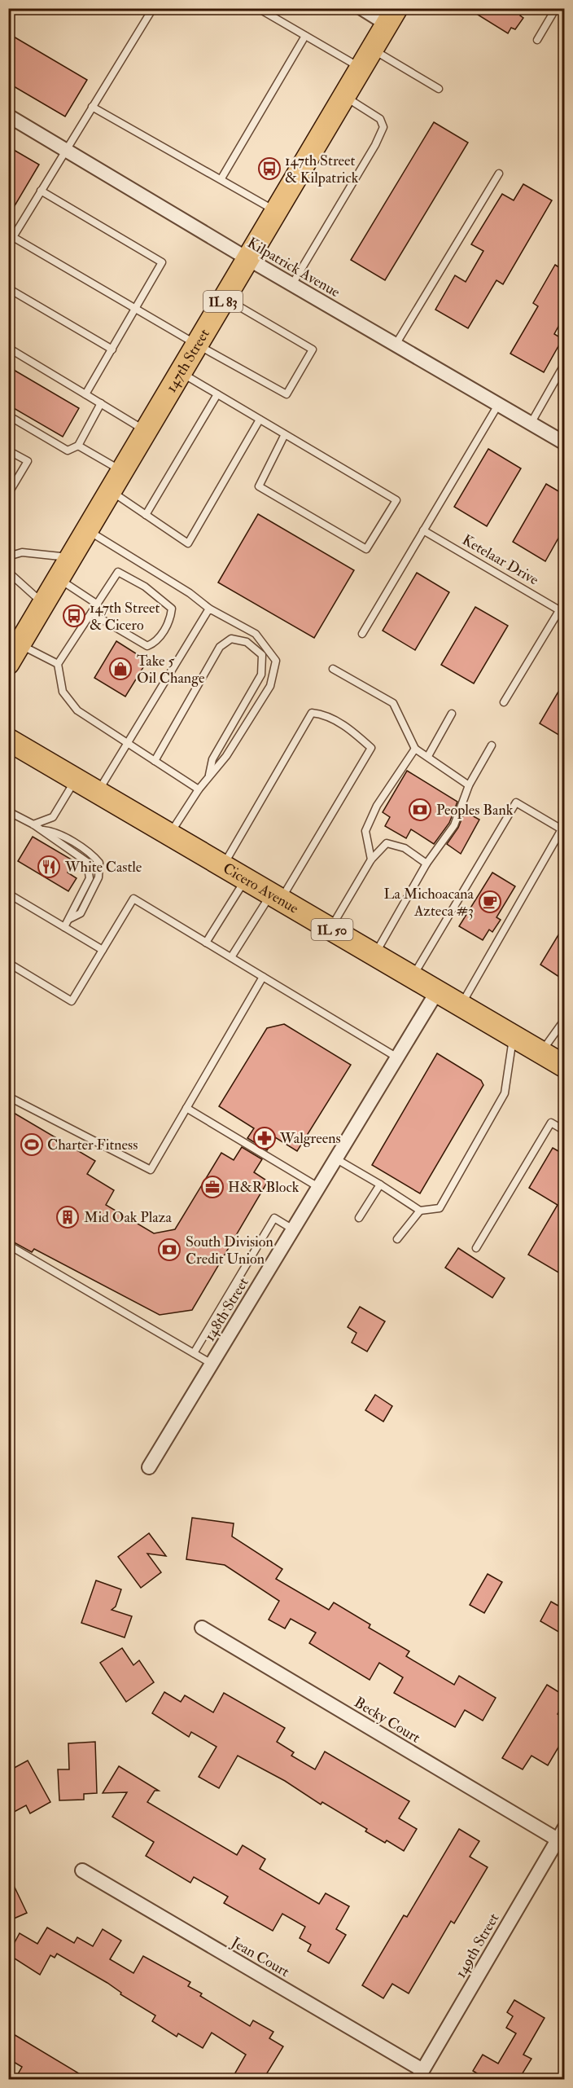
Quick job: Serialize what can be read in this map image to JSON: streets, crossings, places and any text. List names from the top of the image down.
{
  "streets": {
    "main road": [
      "IL 83",
      "147th Street",
      "Cicero Avenue",
      "IL 50"
    ],
    "street": [
      "Kilpatrick Avenue",
      "148th Street",
      "Becky Court",
      "149th Street",
      "Jean Court"
    ],
    "lane": ["Ketelaar Drive"]
  },
  "crossings": [
    ["Kilpatrick Avenue", "147th Street"],
    ["Cicero Avenue", "148th Street"],
    ["Becky Court", "149th Street"],
    ["149th Street", "Jean Court"]
  ],
  "places": {
    "bus stop": ["147th Street & Kilpatrick", "147th Street & Cicero"],
    "shop": ["Take 5 Oil Change"],
    "bank": ["Peoples Bank", "South Division Credit Union"],
    "restaurant": ["White Castle"],
    "cafe": ["La Michoacana Azteca #3"],
    "pharmacy": ["Walgreens"],
    "sports": ["Charter Fitness"],
    "office": ["H&R Block"],
    "building": ["Mid Oak Plaza"]
  }
}
